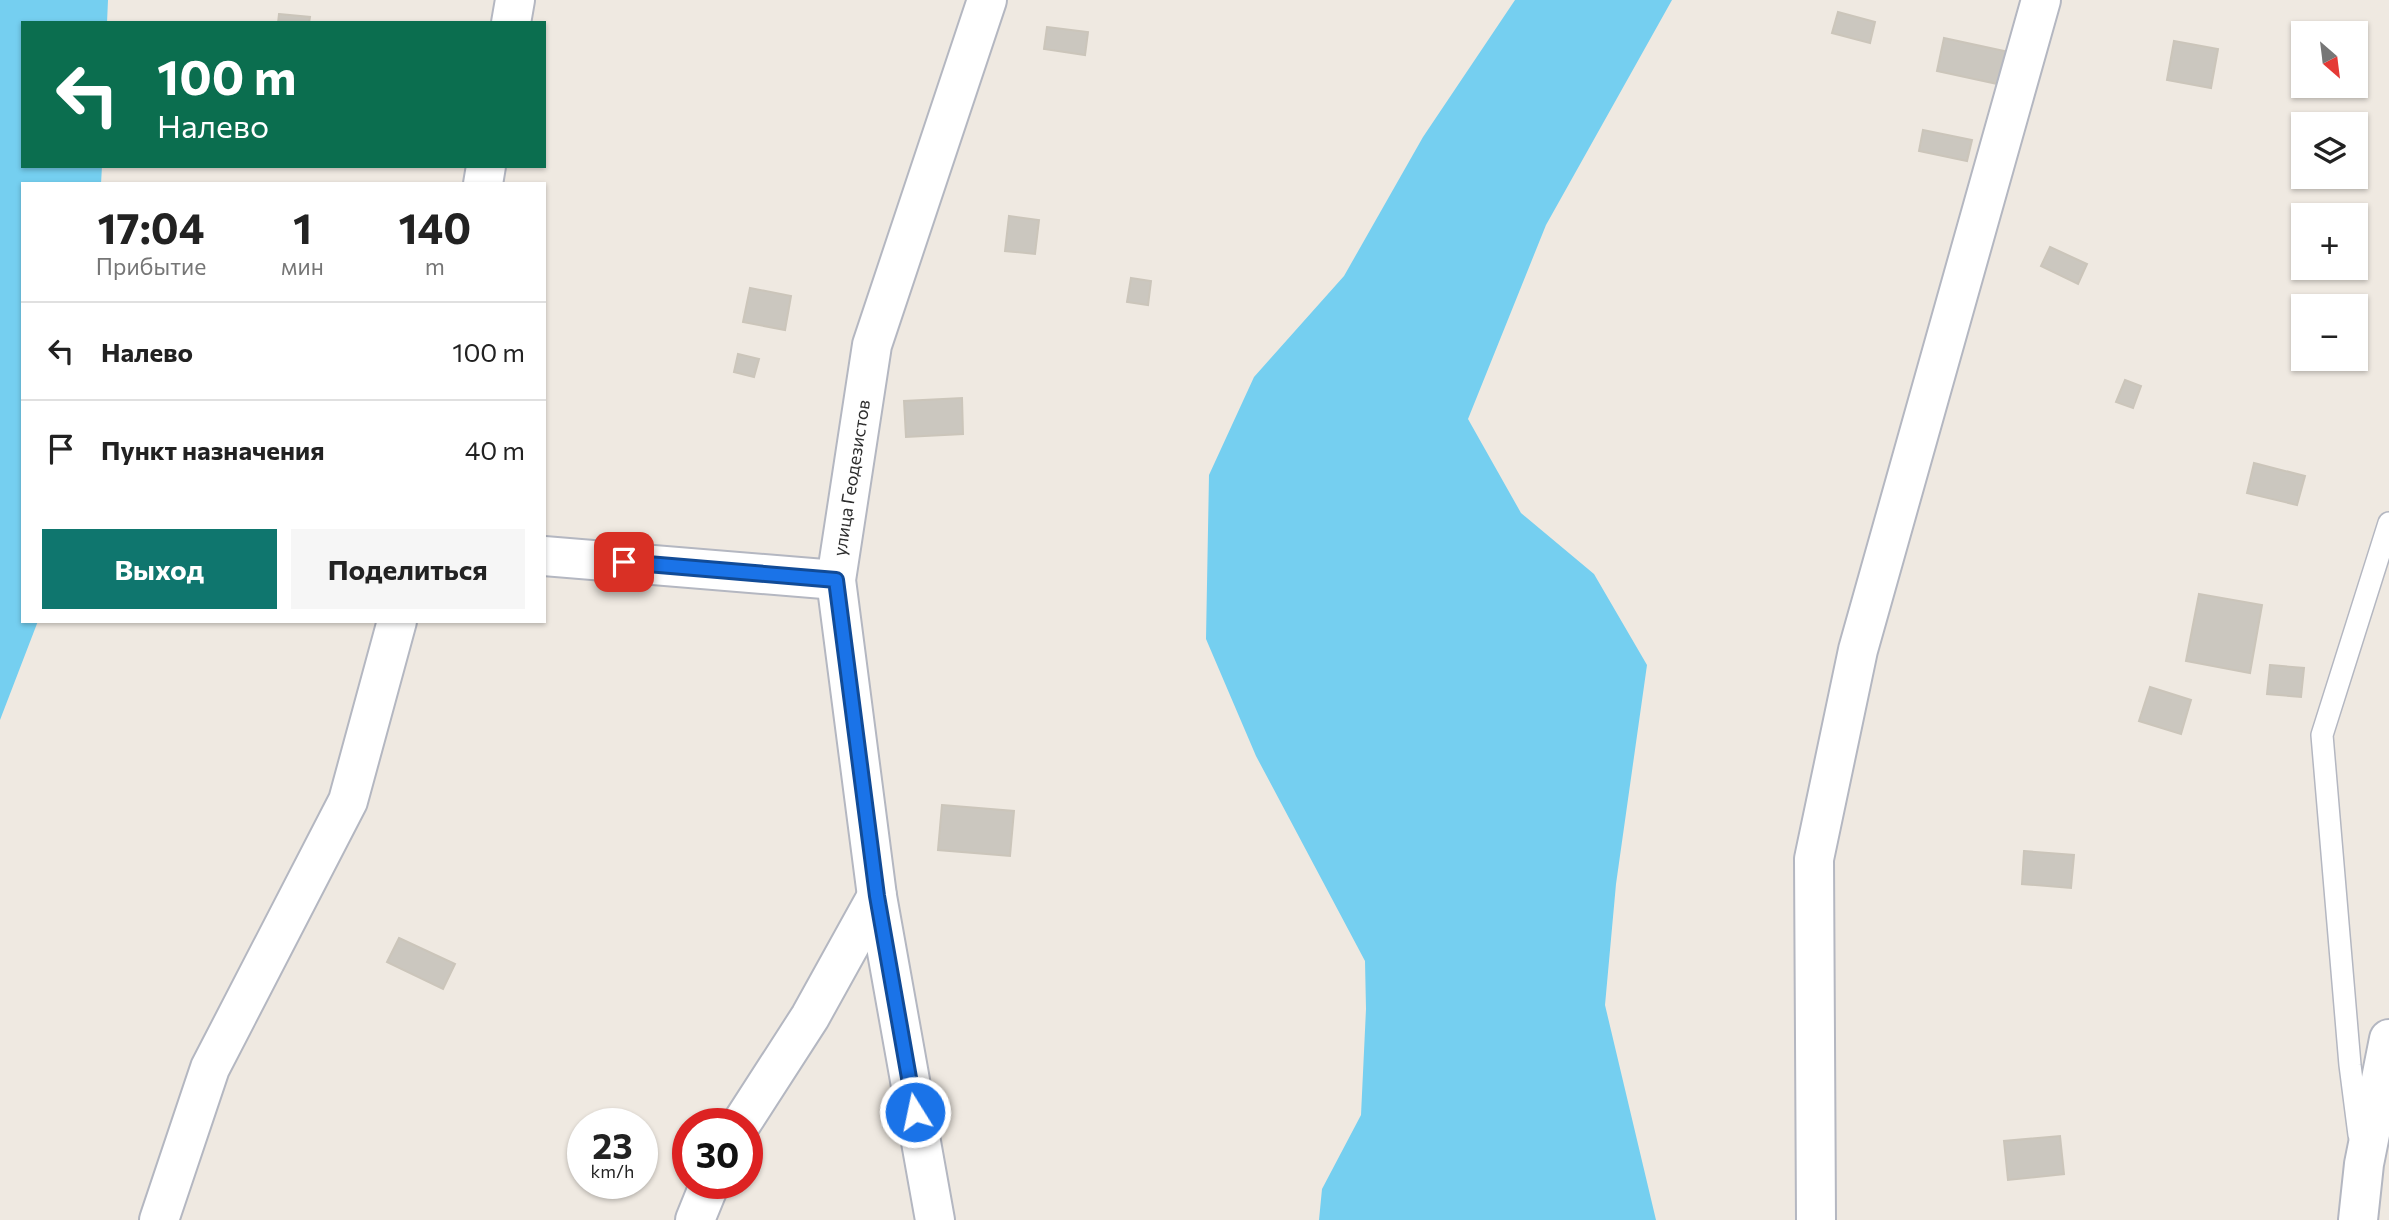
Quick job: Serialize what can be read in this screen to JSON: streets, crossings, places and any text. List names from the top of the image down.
{
  "streets": {
    "street": ["улица Геодезистов"]
  },
  "north": "bottom right",
  "page": {
    "map_buttons": ["+", "−"],
    "turn": ["100 m", "Налево"],
    "eta": [
      "17:04",
      "Прибытие",
      "1",
      "мин",
      "140",
      "m"
    ],
    "list": [
      {
        "name": "Налево",
        "value": "100 m"
      },
      {
        "name": "Пункт назначения",
        "value": "40 m"
      }
    ],
    "buttons": ["Выход", "Поделиться"],
    "speed": "23 km/h",
    "limit": "30"
  }
}
